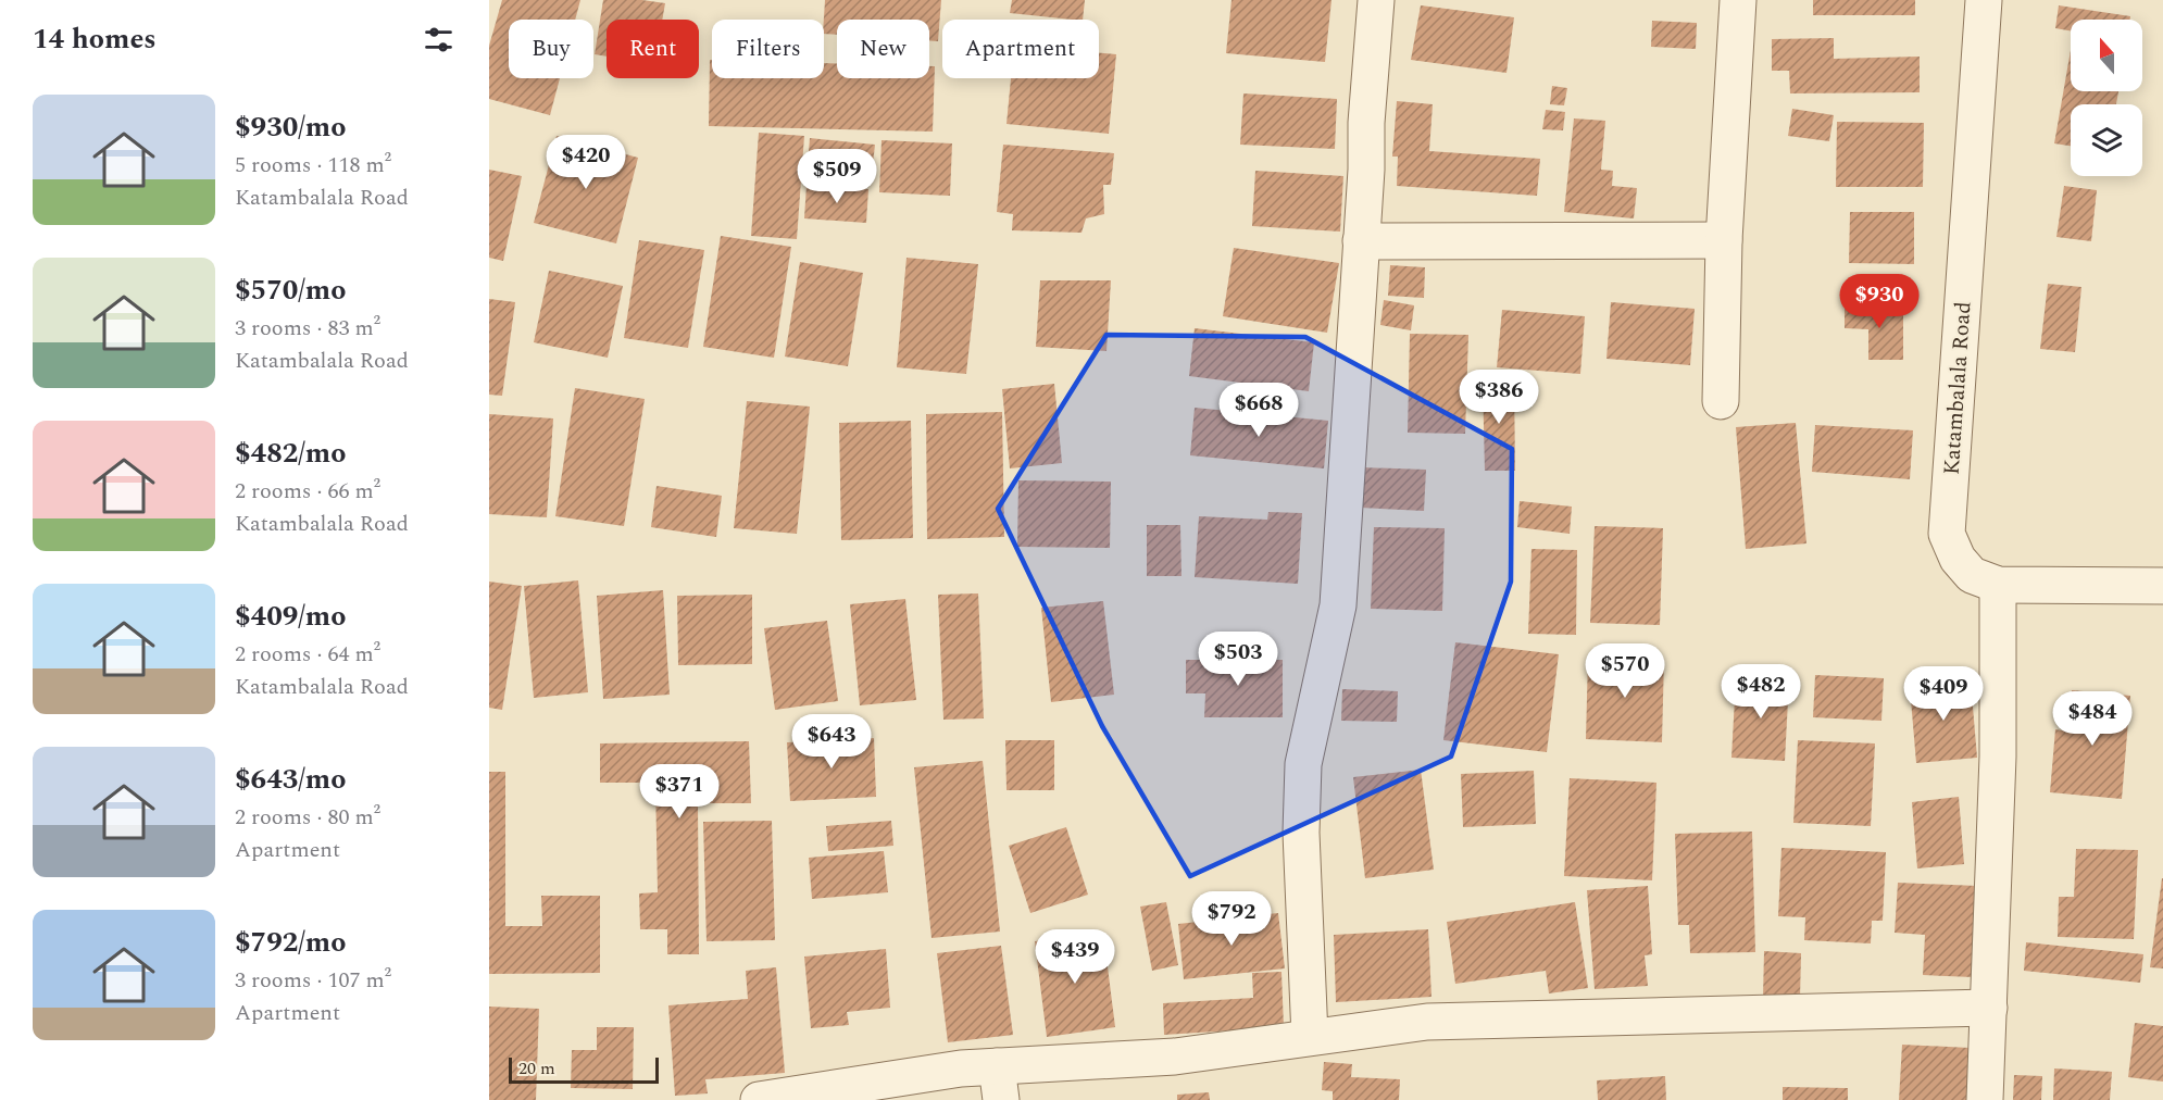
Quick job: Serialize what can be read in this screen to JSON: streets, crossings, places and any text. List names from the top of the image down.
{
  "streets": {
    "street": ["Katambalala Road"]
  },
  "scale_bar": "20 m",
  "north": "top",
  "page": {
    "heading": "14 homes",
    "chip": [
      "Buy",
      "Rent",
      "Filters",
      "New",
      "Apartment"
    ],
    "list": [
      {
        "name": "$930/mo",
        "note": "5 rooms · 118 m² · Katambalala Road"
      },
      {
        "name": "$570/mo",
        "note": "3 rooms · 83 m² · Katambalala Road"
      },
      {
        "name": "$482/mo",
        "note": "2 rooms · 66 m² · Katambalala Road"
      },
      {
        "name": "$409/mo",
        "note": "2 rooms · 64 m² · Katambalala Road"
      },
      {
        "name": "$643/mo",
        "note": "2 rooms · 80 m² · Apartment"
      },
      {
        "name": "$792/mo",
        "note": "3 rooms · 107 m² · Apartment"
      }
    ],
    "price": [
      "$420",
      "$509",
      "$930",
      "$386",
      "$668",
      "$503",
      "$570",
      "$482",
      "$409",
      "$484",
      "$643",
      "$371",
      "$792",
      "$439"
    ],
    "scale": "20 m"
  }
}
